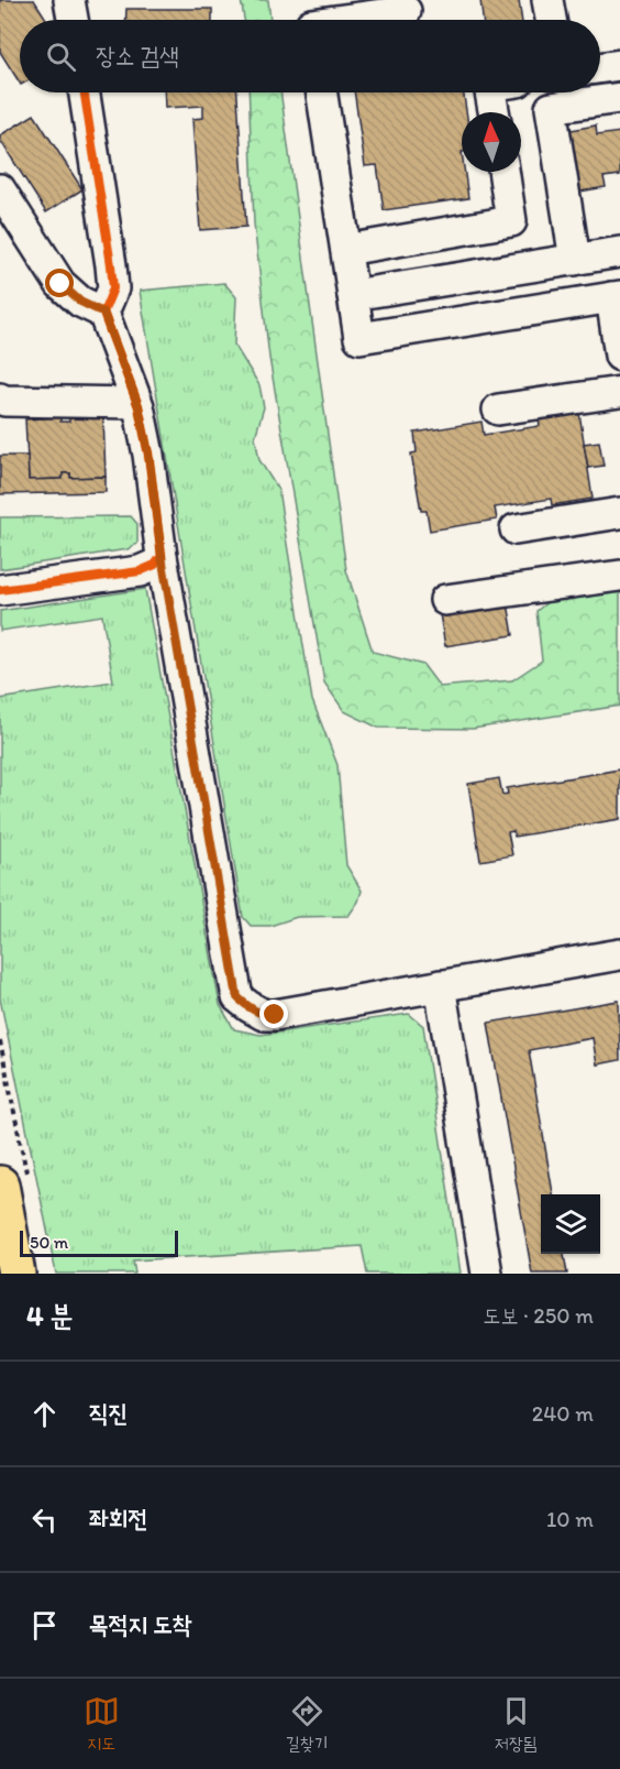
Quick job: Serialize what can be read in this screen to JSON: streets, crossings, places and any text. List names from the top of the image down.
{
  "scale_bar": "50 m",
  "north": "top",
  "page": {
    "search": "장소 검색",
    "scale": "50 m",
    "heading": ["4 분", "도보 · 250 m"],
    "list": [
      ["직진", "240 m"],
      ["좌회전", "10 m"],
      "목적지 도착"
    ],
    "nav": ["지도", "길찾기", "저장됨"]
  }
}
